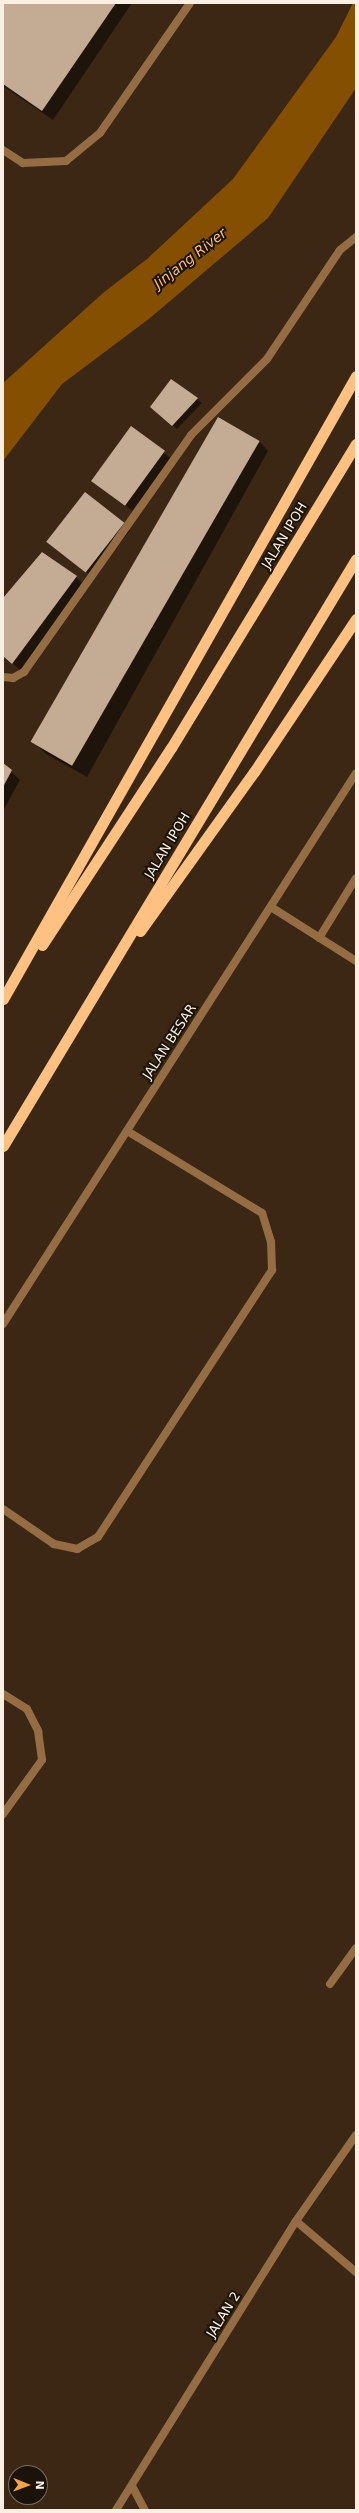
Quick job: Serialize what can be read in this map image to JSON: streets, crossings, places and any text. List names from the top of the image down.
{
  "streets": {
    "highway": ["JALAN IPOH"],
    "street": ["JALAN BESAR", "JALAN 2"]
  },
  "water": ["Jinjang River"],
  "north": "right"
}
